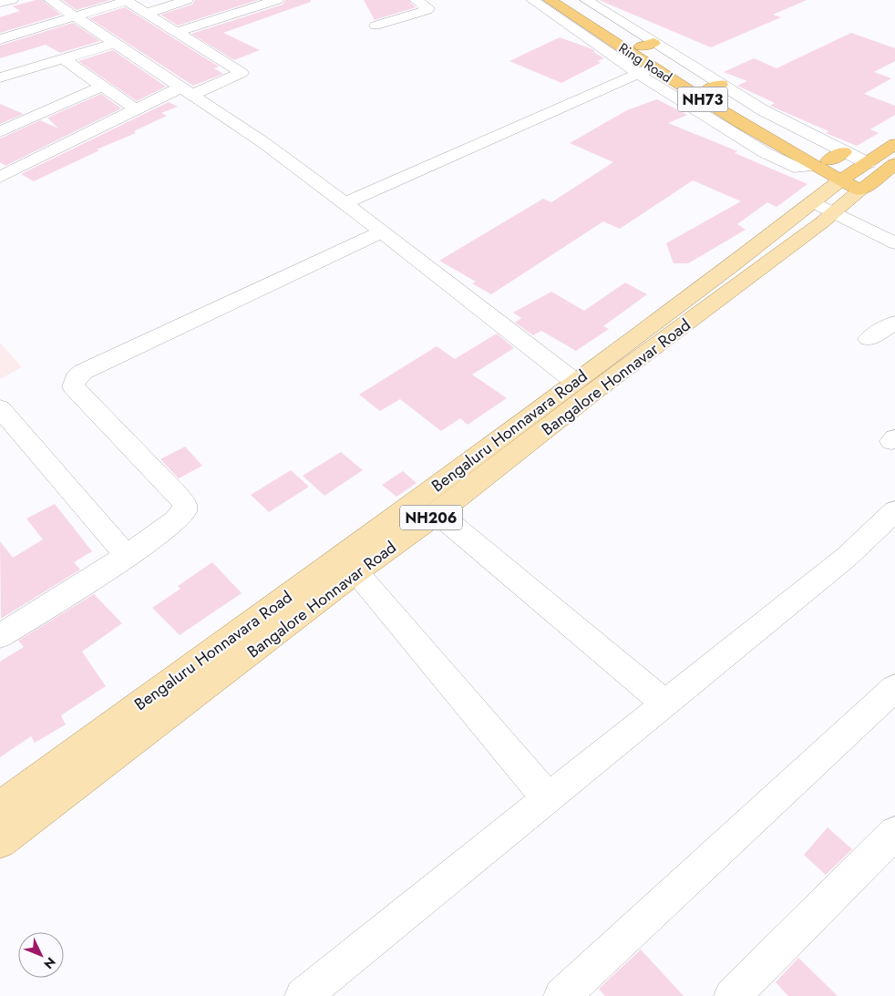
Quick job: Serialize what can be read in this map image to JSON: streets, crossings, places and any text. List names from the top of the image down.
{
  "streets": {
    "highway": ["Ring Road", "NH73"],
    "main road": ["Bangalore Honnavar Road", "Bengaluru Honnavara Road", "NH206"]
  },
  "crossings": [
    ["Ring Road", "NH73"],
    ["Ring Road", "Bangalore Honnavar Road"],
    ["Ring Road", "Bengaluru Honnavara Road"],
    ["NH73", "Bangalore Honnavar Road"],
    ["NH73", "Bengaluru Honnavara Road"],
    ["Bangalore Honnavar Road", "Bengaluru Honnavara Road"]
  ],
  "north": "bottom right"
}
